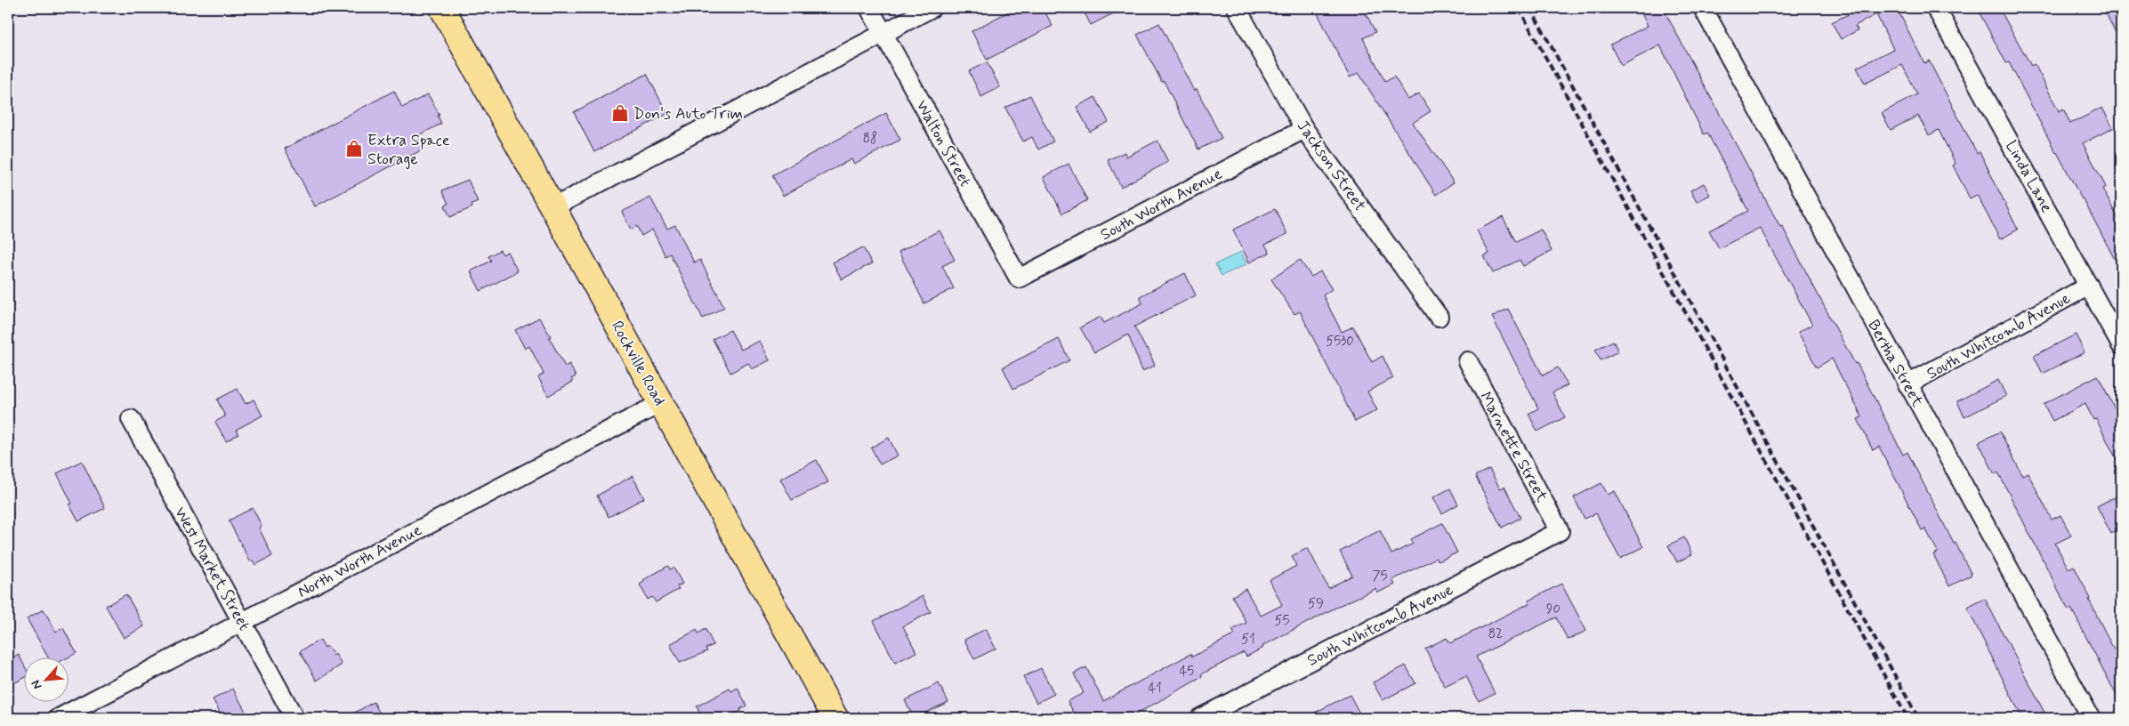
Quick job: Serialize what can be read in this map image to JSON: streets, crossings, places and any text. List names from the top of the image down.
{
  "streets": {
    "main road": ["Rockville Road"],
    "street": [
      "Walton Street",
      "Jackson Street",
      "Linda Lane",
      "South Worth Avenue",
      "South Whitcomb Avenue",
      "Bertha Street",
      "Marnette Street",
      "North Worth Avenue",
      "West Market Street"
    ]
  },
  "crossings": [
    ["Walton Street", "South Worth Avenue"],
    ["Jackson Street", "South Worth Avenue"],
    ["Linda Lane", "South Whitcomb Avenue"],
    ["South Whitcomb Avenue", "Bertha Street"],
    ["South Whitcomb Avenue", "Marnette Street"],
    ["Rockville Road", "North Worth Avenue"],
    ["North Worth Avenue", "West Market Street"]
  ],
  "places": {
    "shop": ["Don's Auto Trim", "Extra Space Storage"]
  },
  "house_numbers": [
    "88",
    "5530",
    "75",
    "59",
    "90",
    "55",
    "82",
    "51",
    "45",
    "41"
  ],
  "north": "bottom left"
}
